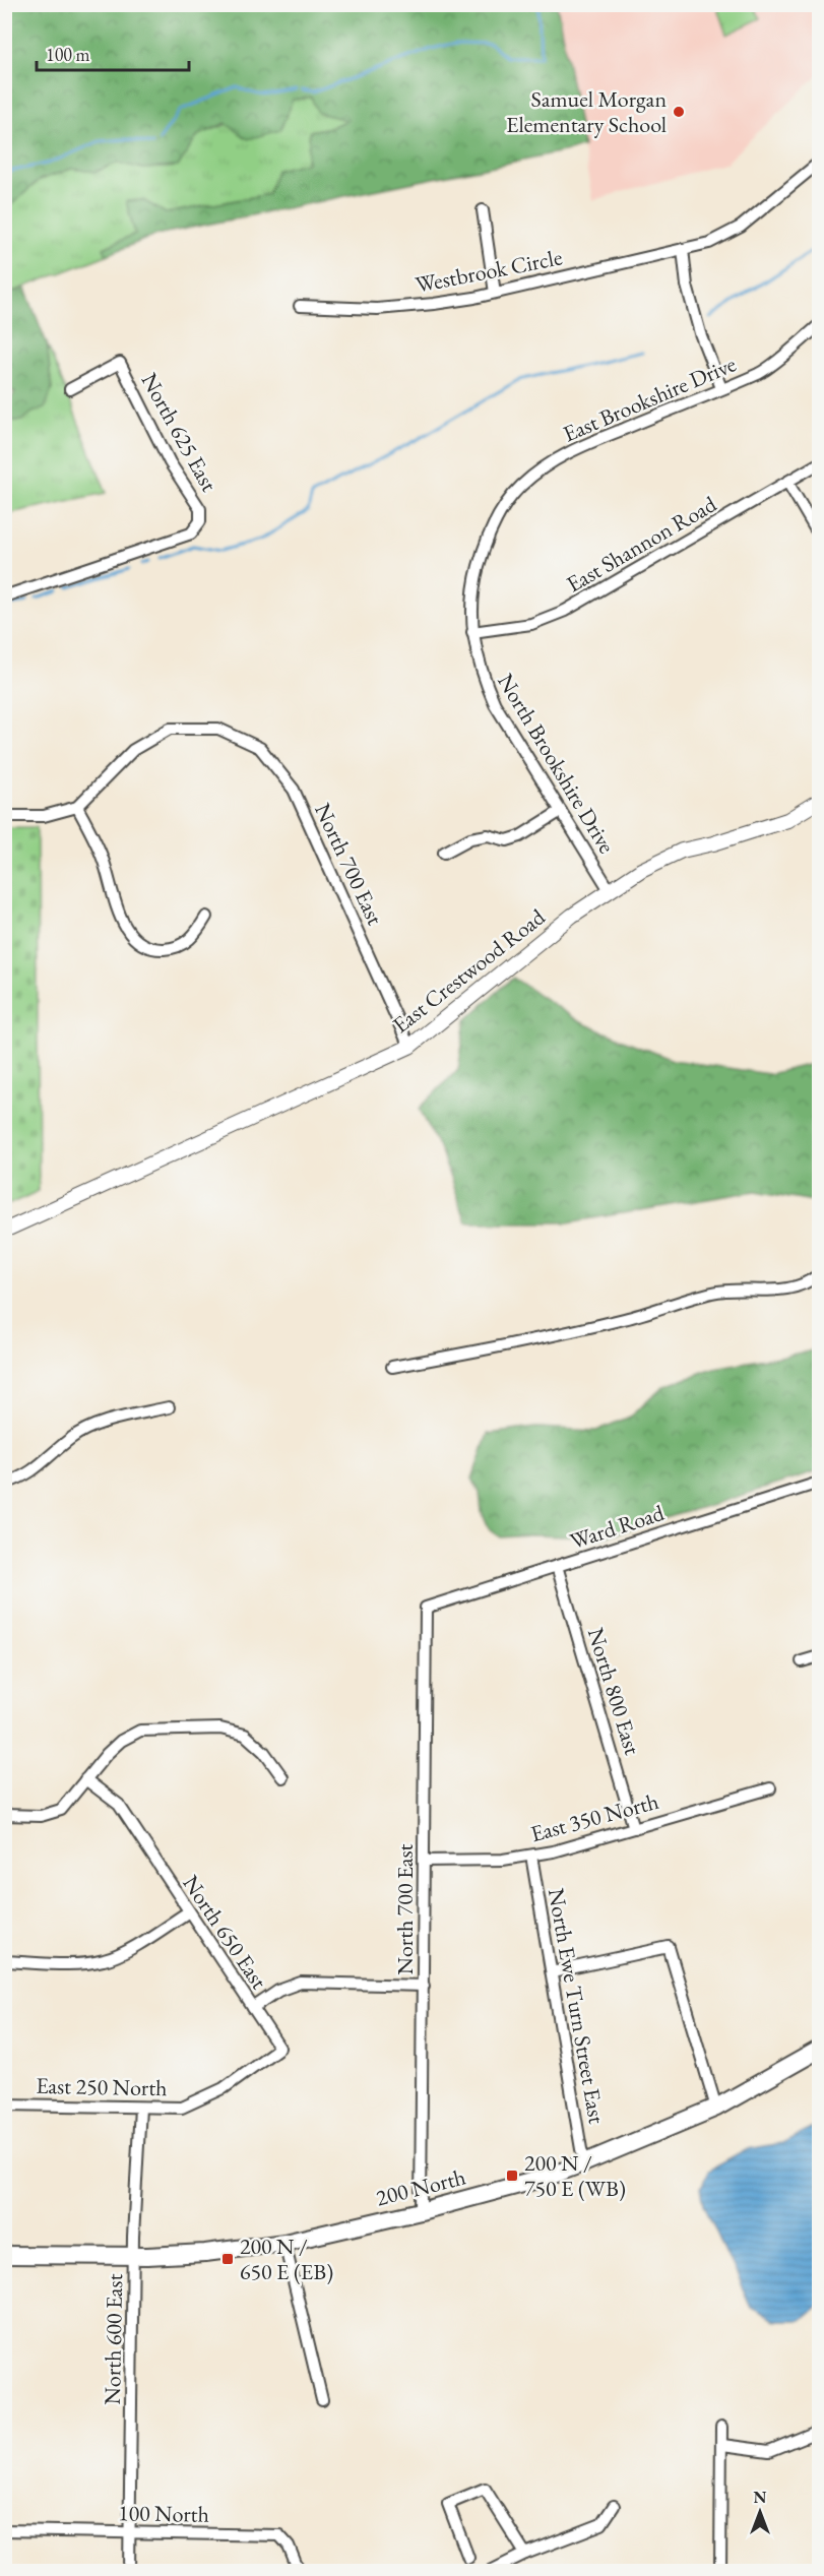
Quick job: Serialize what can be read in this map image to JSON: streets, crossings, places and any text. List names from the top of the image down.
{
  "streets": {
    "main road": ["200 North"],
    "street": [
      "Westbrook Circle",
      "East Brookshire Drive",
      "North 625 East",
      "East Shannon Road",
      "North Brookshire Drive",
      "North 700 East",
      "East Crestwood Road",
      "Ward Road",
      "North 800 East",
      "East 350 North",
      "North 650 East",
      "North Ewe Turn Street East",
      "East 250 North",
      "North 600 East",
      "100 North"
    ]
  },
  "crossings": [
    ["East Brookshire Drive", "North Brookshire Drive"],
    ["East Shannon Road", "North Brookshire Drive"],
    ["North Brookshire Drive", "East Crestwood Road"],
    ["North 700 East", "East Crestwood Road"],
    ["North 700 East", "Ward Road"],
    ["North 700 East", "East 350 North"],
    ["North 700 East", "North 650 East"],
    ["North 700 East", "200 North"],
    ["Ward Road", "North 800 East"],
    ["North 800 East", "East 350 North"],
    ["East 350 North", "North Ewe Turn Street East"],
    ["North 650 East", "East 250 North"],
    ["North Ewe Turn Street East", "200 North"],
    ["East 250 North", "North 600 East"],
    ["200 North", "North 600 East"],
    ["North 600 East", "100 North"]
  ],
  "places": {
    "other": ["Samuel Morgan Elementary School"],
    "transit": ["200 N / 750 E (WB)", "200 N / 650 E (EB)"]
  },
  "scale_bar": "100 m",
  "north": "top"
}
